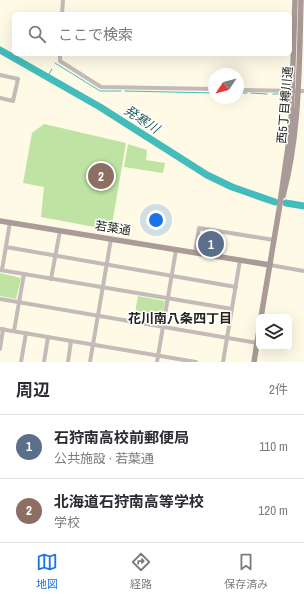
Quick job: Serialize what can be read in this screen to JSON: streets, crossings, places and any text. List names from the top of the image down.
{
  "streets": {
    "main road": ["西5丁目樽川通", "若葉通"]
  },
  "crossings": [
    ["西5丁目樽川通", "若葉通"]
  ],
  "districts": ["花川南八条四丁目"],
  "water": ["発寒川"],
  "north": "bottom left",
  "page": {
    "search": "ここで検索",
    "pins": ["2", "1"],
    "heading": ["周辺", "2件"],
    "list": [
      {
        "mark": "1",
        "name": "石狩南高校前郵便局",
        "note": "公共施設 · 若葉通",
        "value": "110 m"
      },
      {
        "mark": "2",
        "name": "北海道石狩南高等学校",
        "note": "学校",
        "value": "120 m"
      }
    ],
    "nav": ["地図", "経路", "保存済み"]
  }
}
